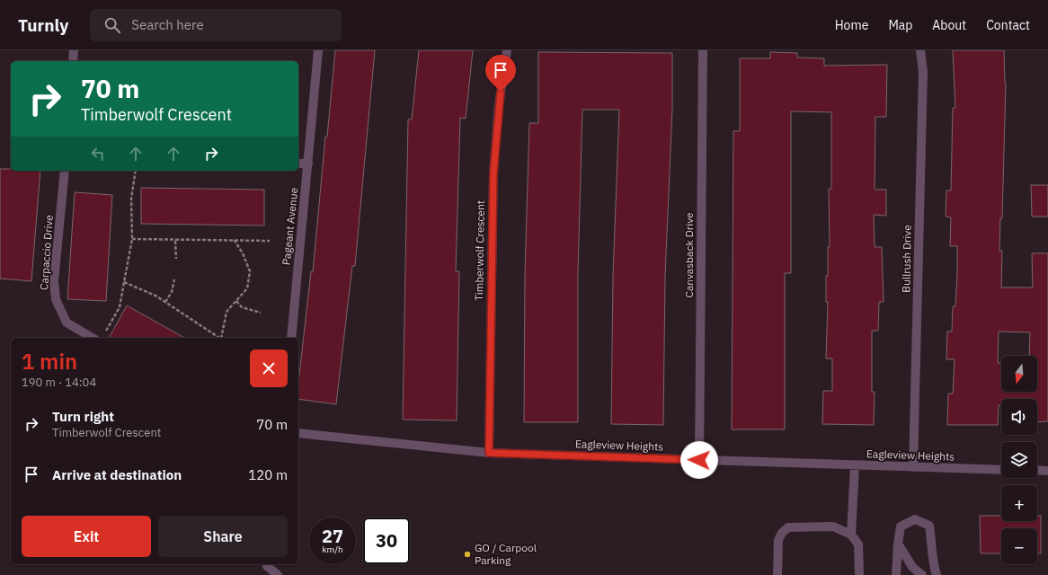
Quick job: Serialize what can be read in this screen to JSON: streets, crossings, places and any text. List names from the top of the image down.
{
  "streets": {
    "street": [
      "Pageant Avenue",
      "Timberwolf Crescent",
      "Carpaccio Drive",
      "Canvasback Drive",
      "Bullrush Drive",
      "Eagleview Heights"
    ]
  },
  "crossings": [
    ["Timberwolf Crescent", "Eagleview Heights"],
    ["Canvasback Drive", "Eagleview Heights"],
    ["Bullrush Drive", "Eagleview Heights"]
  ],
  "places": ["GO / Carpool Parking"],
  "north": "bottom",
  "page": {
    "header": "Turnly",
    "search": "Search here",
    "nav": [
      "Home",
      "Map",
      "About",
      "Contact"
    ],
    "turn": ["70 m", "Timberwolf Crescent"],
    "heading": ["1 min", "190 m · 14:04"],
    "map_buttons": ["+", "−"],
    "list": [
      {
        "name": "Turn right",
        "note": "Timberwolf Crescent",
        "value": "70 m"
      },
      {
        "name": "Arrive at destination",
        "value": "120 m"
      }
    ],
    "buttons": ["Exit", "Share"],
    "speed": "27 km/h",
    "limit": "30"
  }
}
